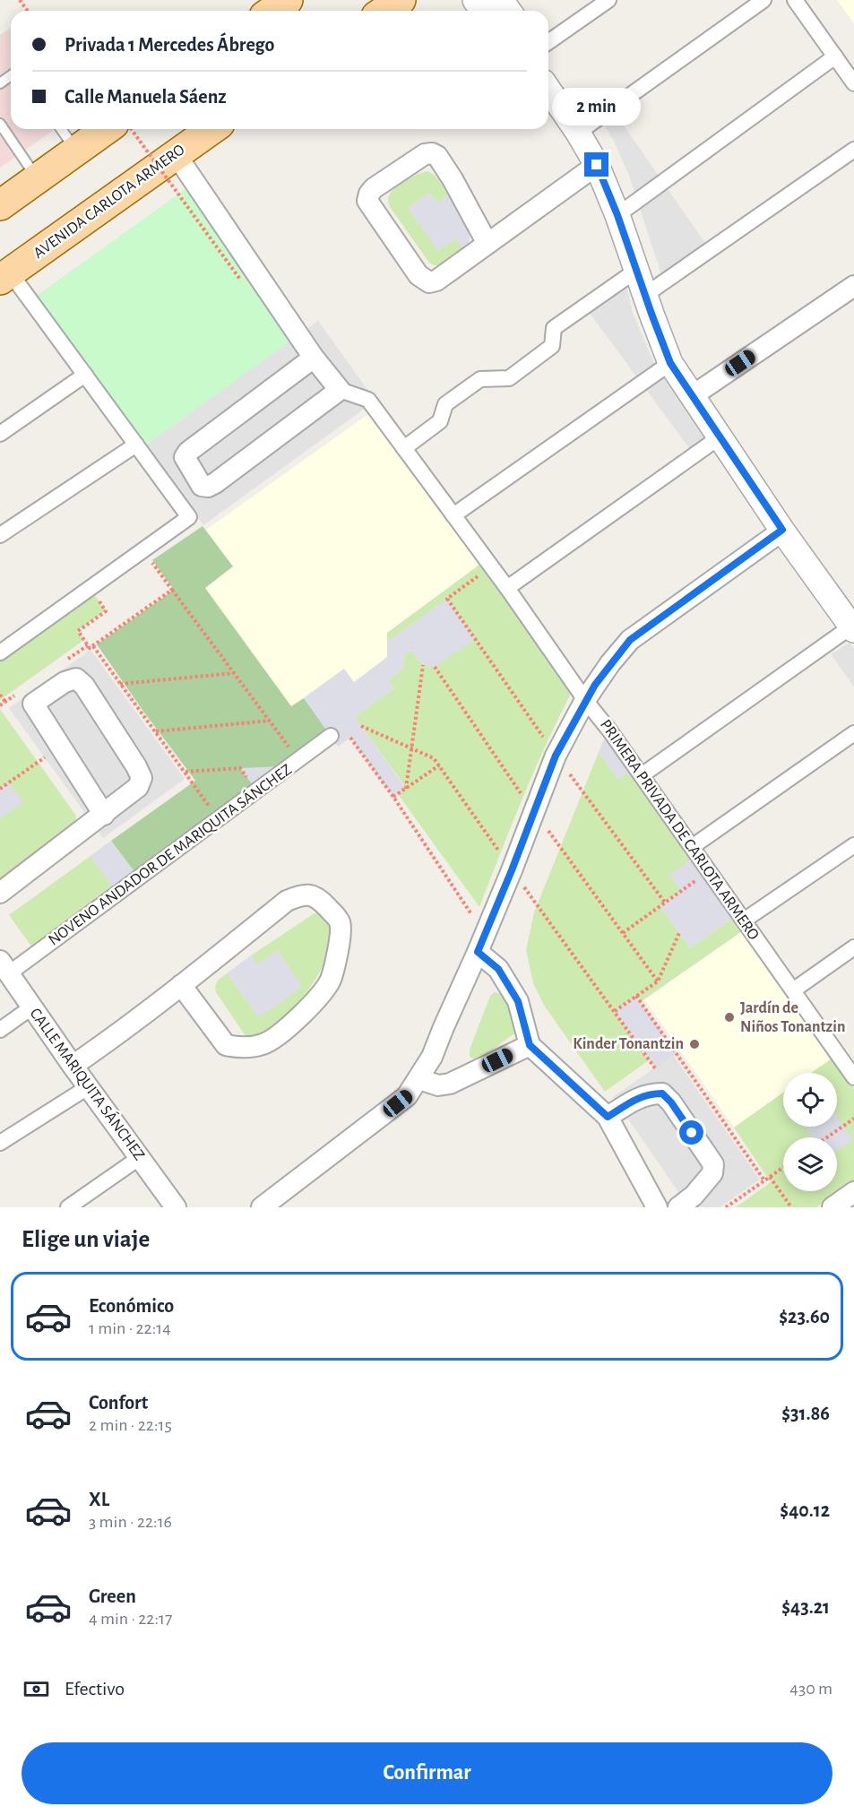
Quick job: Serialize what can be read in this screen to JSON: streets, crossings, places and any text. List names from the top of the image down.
{
  "streets": {
    "main road": ["AVENIDA CARLOTA ARMERO"],
    "street": ["PRIMERA PRIVADA DE CARLOTA ARMERO", "NOVENO ANDADOR DE MARIQUITA SÁNCHEZ", "CALLE MARIQUITA SÁNCHEZ"]
  },
  "crossings": [
    ["NOVENO ANDADOR DE MARIQUITA SÁNCHEZ", "CALLE MARIQUITA SÁNCHEZ"]
  ],
  "places": ["Jardín de Niños Tonantzin", "Kinder Tonantzin"],
  "page": {
    "banner": ["Privada 1 Mercedes Ábrego", "Calle Manuela Sáenz"],
    "bubble": "2 min",
    "heading": "Elige un viaje",
    "list": [
      {
        "name": "Económico",
        "note": "1 min · 22:14",
        "value": "$23.60"
      },
      {
        "name": "Confort",
        "note": "2 min · 22:15",
        "value": "$31.86"
      },
      {
        "name": "XL",
        "note": "3 min · 22:16",
        "value": "$40.12"
      },
      {
        "name": "Green",
        "note": "4 min · 22:17",
        "value": "$43.21"
      }
    ],
    "pay": ["Efectivo", "430 m"],
    "buttons": "Confirmar"
  }
}
